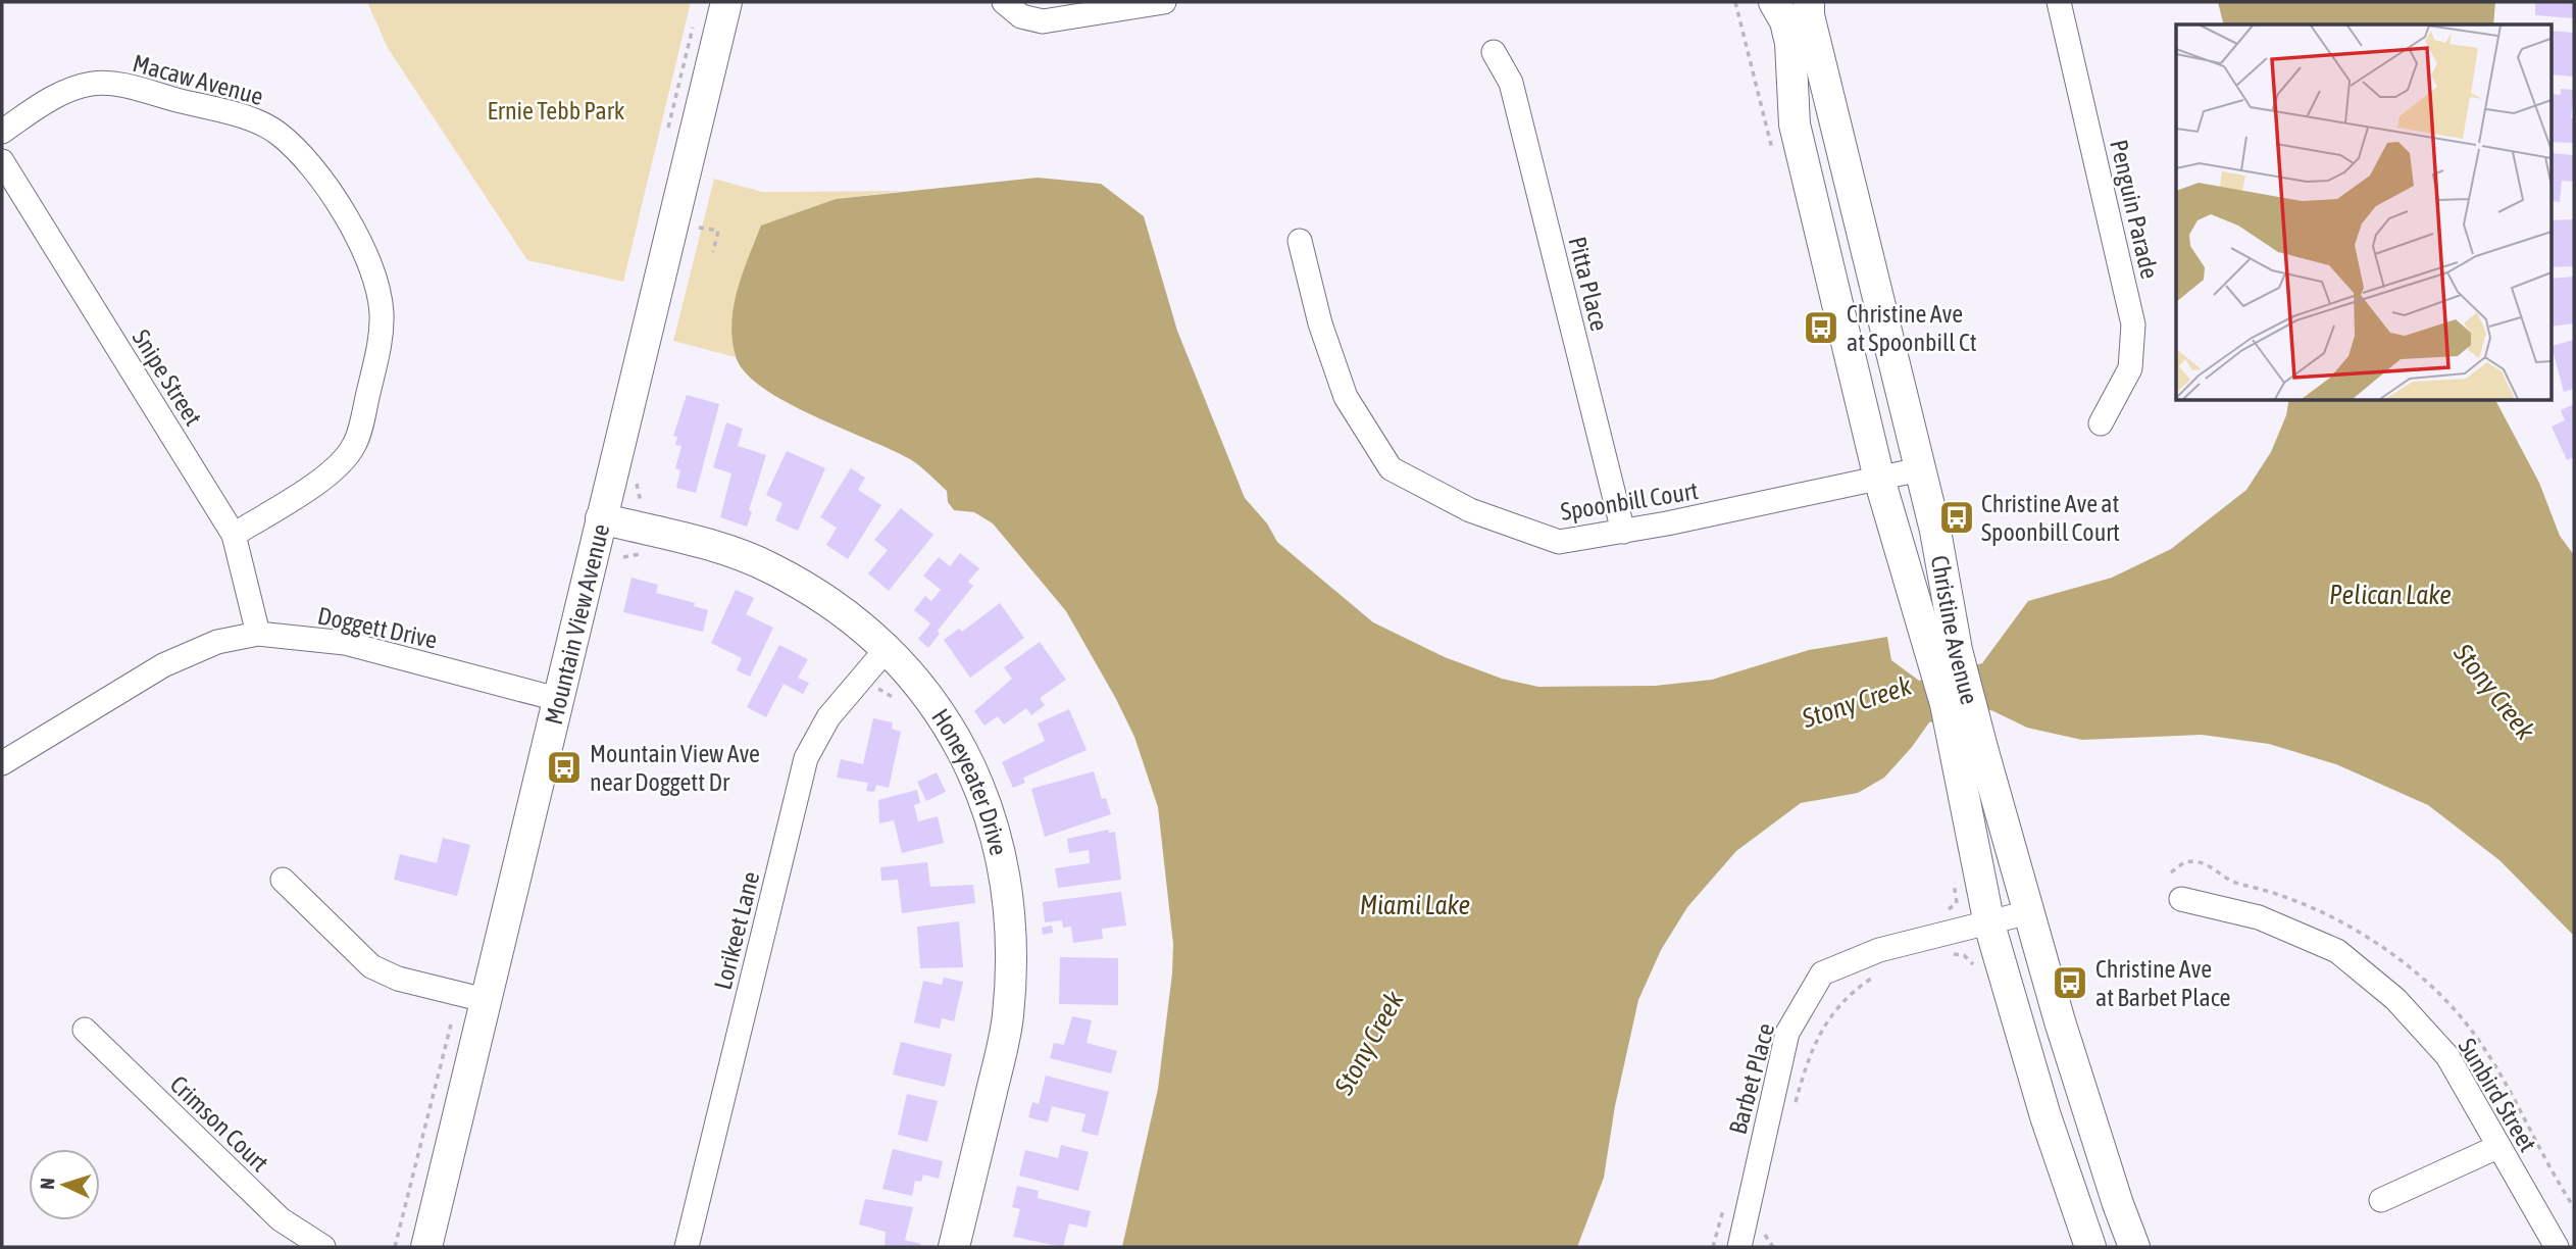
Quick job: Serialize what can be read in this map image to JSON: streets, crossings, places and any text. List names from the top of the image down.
{
  "streets": {
    "street": [
      "Macaw Avenue",
      "Penguin Parade",
      "Pitta Place",
      "Snipe Street",
      "Spoonbill Court",
      "Mountain View Avenue",
      "Doggett Drive",
      "Christine Avenue",
      "Honeyeater Drive",
      "Lorikeet Lane",
      "Barbet Place",
      "Sunbird Street",
      "Crimson Court"
    ]
  },
  "crossings": [
    ["Macaw Avenue", "Snipe Street"],
    ["Pitta Place", "Spoonbill Court"],
    ["Snipe Street", "Doggett Drive"],
    ["Spoonbill Court", "Christine Avenue"],
    ["Mountain View Avenue", "Doggett Drive"],
    ["Mountain View Avenue", "Honeyeater Drive"],
    ["Christine Avenue", "Barbet Place"],
    ["Honeyeater Drive", "Lorikeet Lane"]
  ],
  "water": ["Pelican Lake", "Stony Creek", "Miami Lake"],
  "parks": ["Ernie Tebb Park"],
  "places": {
    "bus stop": [
      "Christine Ave at Spoonbill Ct",
      "Christine Ave at Spoonbill Court",
      "Mountain View Ave near Doggett Dr",
      "Christine Ave at Barbet Place"
    ]
  },
  "north": "left"
}
